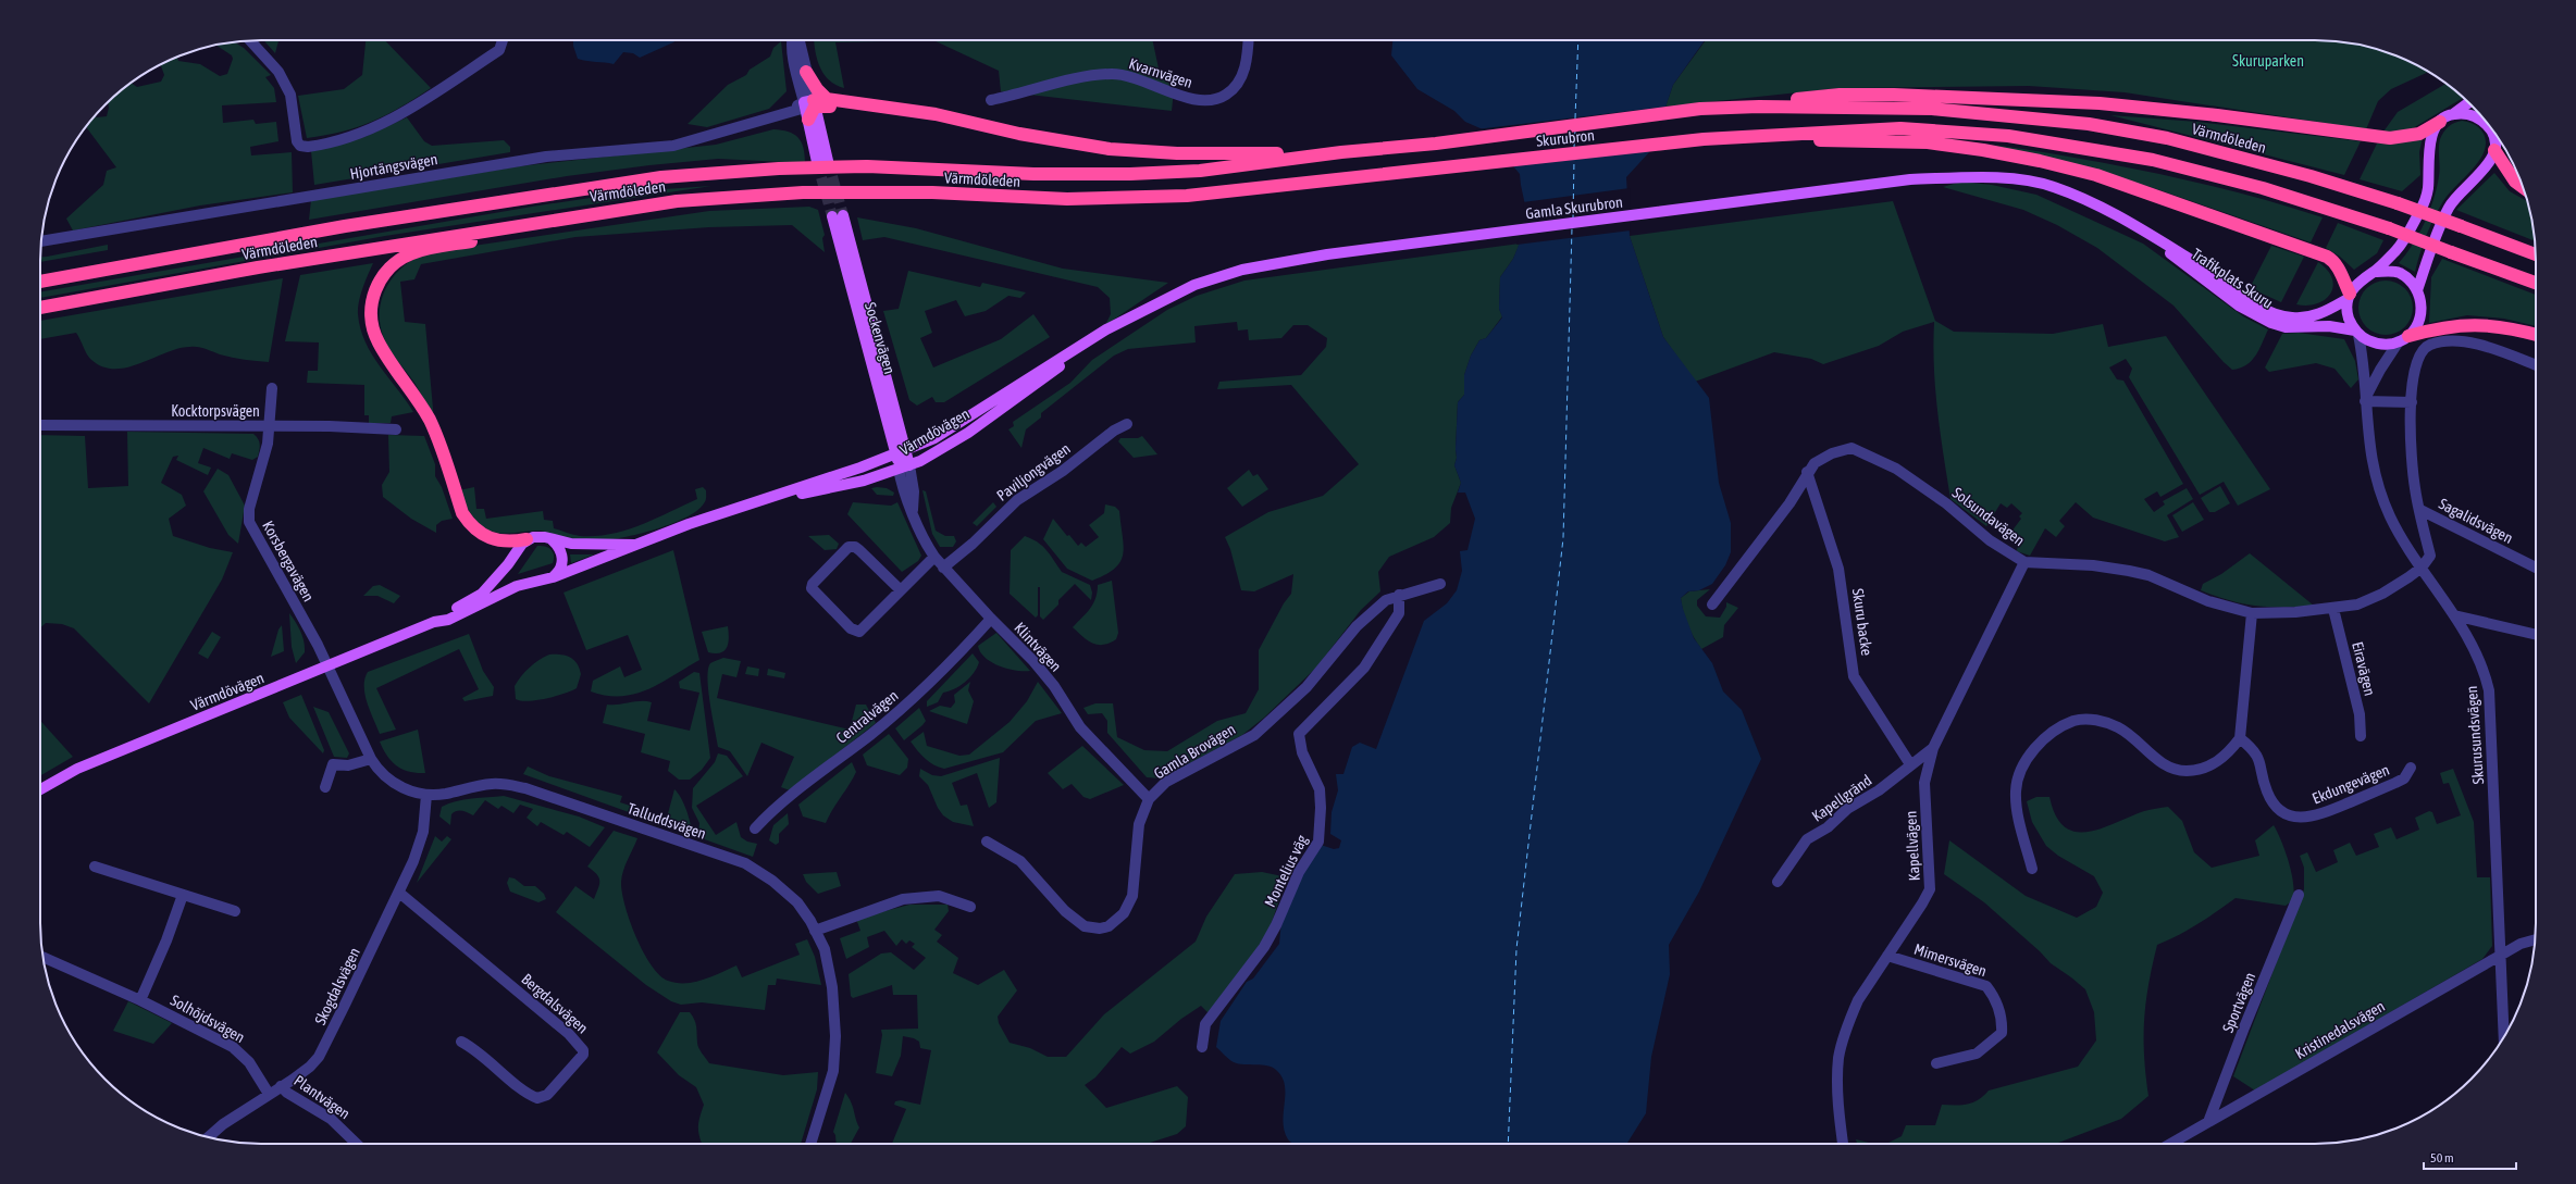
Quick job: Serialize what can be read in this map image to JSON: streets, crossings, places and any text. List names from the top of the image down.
{
  "streets": {
    "highway": ["Skurubron", "Värmdöleden"],
    "main road": [
      "Gamla Skurubron",
      "Trafikplats Skuru",
      "Sockenvägen",
      "Värmdövägen"
    ],
    "street": [
      "Kvarnvägen",
      "Hjortängsvägen",
      "Kocktorpsvägen",
      "Paviljongvägen",
      "Solsundavägen",
      "Sagalidsvägen",
      "Korsbergavägen",
      "Skuru backe",
      "Klintvägen",
      "Eiravägen",
      "Centralvägen",
      "Skurusundsvägen",
      "Gamla Brovägen",
      "Ekdungevägen",
      "Kapellgränd",
      "Talluddsvägen",
      "Kapellvägen",
      "Montelius väg",
      "Mimersvägen",
      "Skogdalsvägen",
      "Sportvägen",
      "Bergdalsvägen",
      "Solhöjdsvägen",
      "Kristinedalsvägen",
      "Plantvägen"
    ]
  },
  "crossings": [
    ["Skurubron", "Värmdöleden"],
    ["Gamla Skurubron", "Trafikplats Skuru"],
    ["Gamla Skurubron", "Värmdövägen"],
    ["Trafikplats Skuru", "Skurusundsvägen"],
    ["Sockenvägen", "Värmdövägen"],
    ["Sockenvägen", "Klintvägen"],
    ["Kocktorpsvägen", "Korsbergavägen"],
    ["Värmdövägen", "Korsbergavägen"],
    ["Värmdövägen", "Klintvägen"],
    ["Värmdövägen", "Talluddsvägen"],
    ["Paviljongvägen", "Klintvägen"],
    ["Solsundavägen", "Skuru backe"],
    ["Solsundavägen", "Eiravägen"],
    ["Solsundavägen", "Skurusundsvägen"],
    ["Solsundavägen", "Kapellvägen"],
    ["Korsbergavägen", "Talluddsvägen"],
    ["Skuru backe", "Kapellgränd"],
    ["Klintvägen", "Centralvägen"],
    ["Klintvägen", "Gamla Brovägen"],
    ["Skurusundsvägen", "Kristinedalsvägen"],
    ["Gamla Brovägen", "Montelius väg"],
    ["Kapellgränd", "Kapellvägen"],
    ["Talluddsvägen", "Skogdalsvägen"],
    ["Kapellvägen", "Mimersvägen"],
    ["Skogdalsvägen", "Bergdalsvägen"],
    ["Skogdalsvägen", "Solhöjdsvägen"],
    ["Skogdalsvägen", "Plantvägen"],
    ["Sportvägen", "Kristinedalsvägen"]
  ],
  "parks": ["Skuruparken"],
  "scale_bar": "50 m"
}
